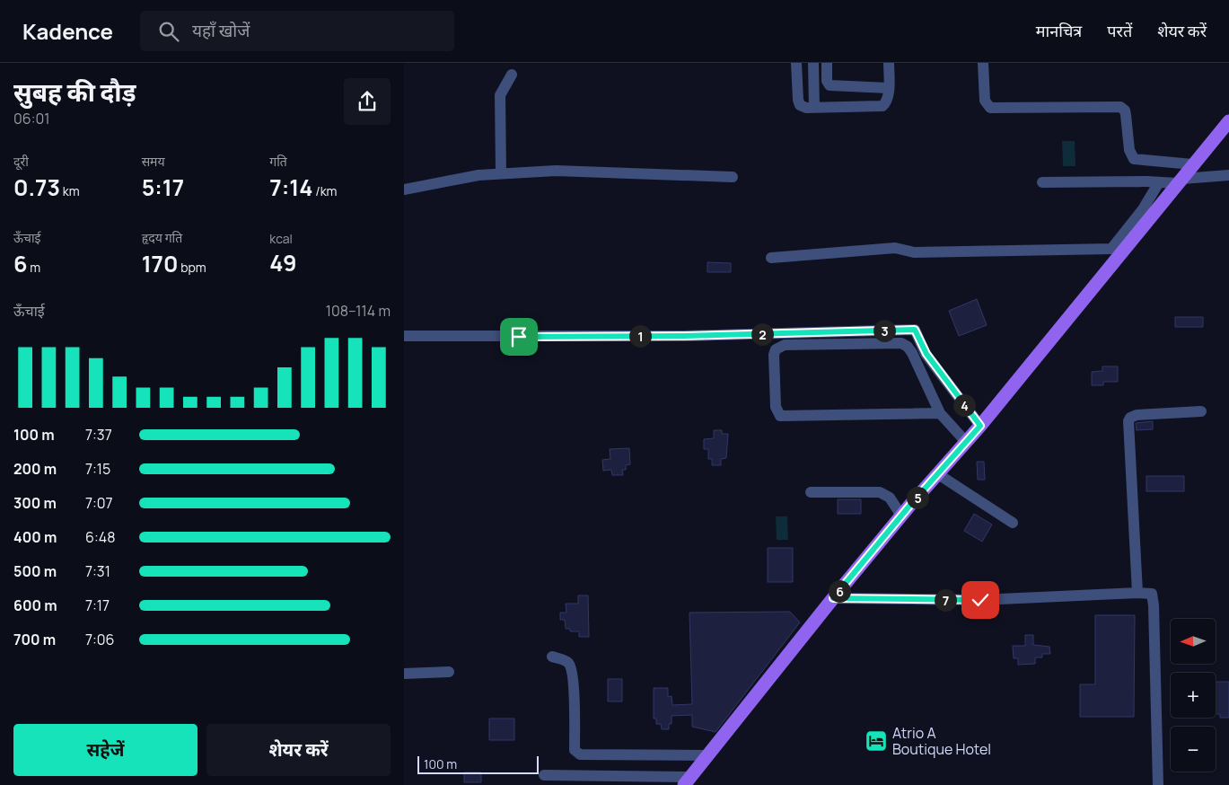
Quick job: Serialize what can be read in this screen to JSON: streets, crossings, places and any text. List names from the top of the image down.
{
  "places": {
    "hotel": ["Atrio A Boutique Hotel"]
  },
  "scale_bar": "100 m",
  "north": "left",
  "page": {
    "header": "Kadence",
    "search": "यहाँ खोजें",
    "nav": ["मानचित्र", "परतें", "शेयर करें"],
    "heading": ["सुबह की दौड़", "06:01"],
    "stats": [
      ["दूरी", "0.73 km"],
      ["समय", "5:17"],
      ["गति", "7:14 /km"],
      ["ऊँचाई", "6 m"],
      ["हृदय गति", "170 bpm"],
      ["kcal", "49"]
    ],
    "chart": ["ऊँचाई", "108–114 m"],
    "pins": [
      "3",
      "2",
      "1",
      "4",
      "5",
      "6",
      "7"
    ],
    "list": [
      {
        "name": "100 m",
        "note": "7:37"
      },
      {
        "name": "200 m",
        "note": "7:15"
      },
      {
        "name": "300 m",
        "note": "7:07"
      },
      {
        "name": "400 m",
        "note": "6:48"
      },
      {
        "name": "500 m",
        "note": "7:31"
      },
      {
        "name": "600 m",
        "note": "7:17"
      },
      {
        "name": "700 m",
        "note": "7:06"
      }
    ],
    "map_buttons": ["+", "−"],
    "buttons": ["सहेजें", "शेयर करें"],
    "scale": "100 m"
  }
}
